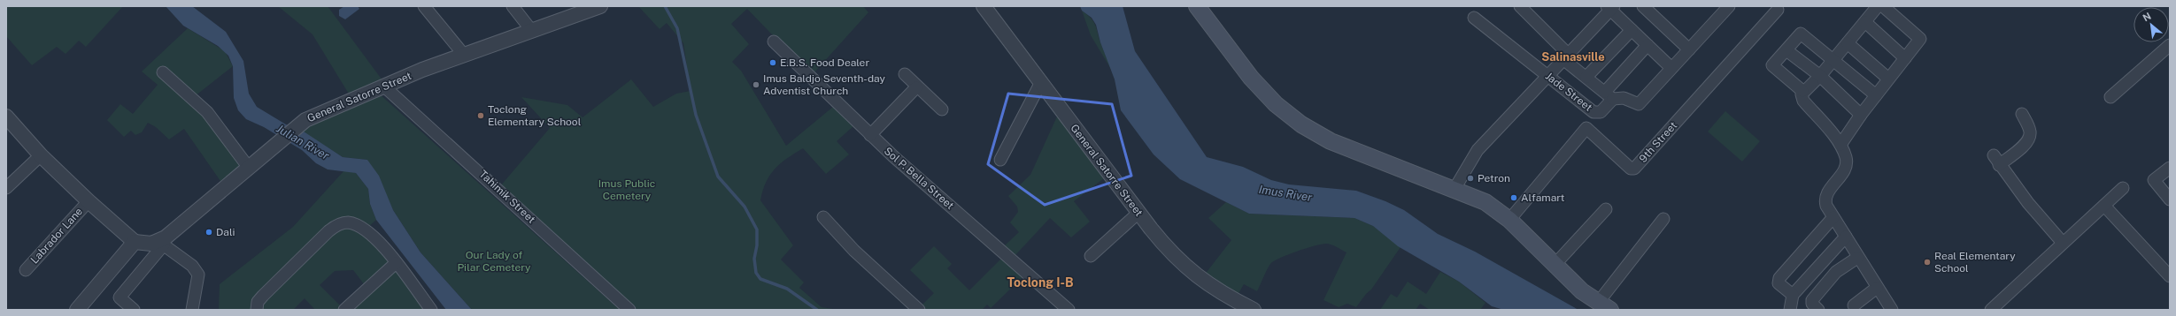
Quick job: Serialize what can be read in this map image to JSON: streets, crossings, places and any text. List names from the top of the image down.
{
  "streets": {
    "street": [
      "Jade Street",
      "General Satorre Street",
      "9th Street",
      "Sol P. Bella Street",
      "Tahimik Street",
      "Labrador Lane"
    ]
  },
  "crossings": [
    ["General Satorre Street", "Tahimik Street"]
  ],
  "districts": ["Salinasville", "Toclong I-B"],
  "water": ["Julian River", "Imus River"],
  "parks": ["Imus Public Cemetery", "Our Lady of Pilar Cemetery"],
  "places": [
    "E.B.S. Food Dealer",
    "Imus Baldjo Seventh-day Adventist Church",
    "Toclong Elementary School",
    "Petron",
    "Alfamart",
    "Dali",
    "Real Elementary School"
  ],
  "north": "top left"
}
